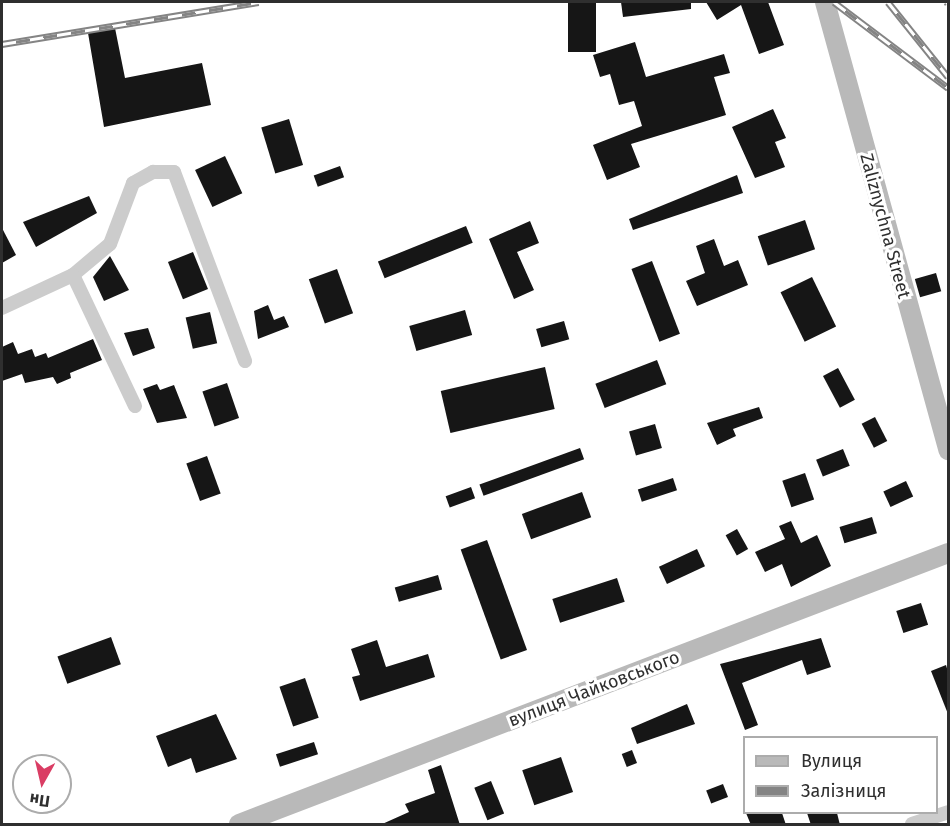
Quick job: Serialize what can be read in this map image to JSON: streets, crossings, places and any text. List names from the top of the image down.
{
  "streets": {
    "street": ["Zaliznychna Street", "вулиця Чайковського"]
  },
  "legend": ["Вулиця", "Залізниця"],
  "north": "bottom"
}
